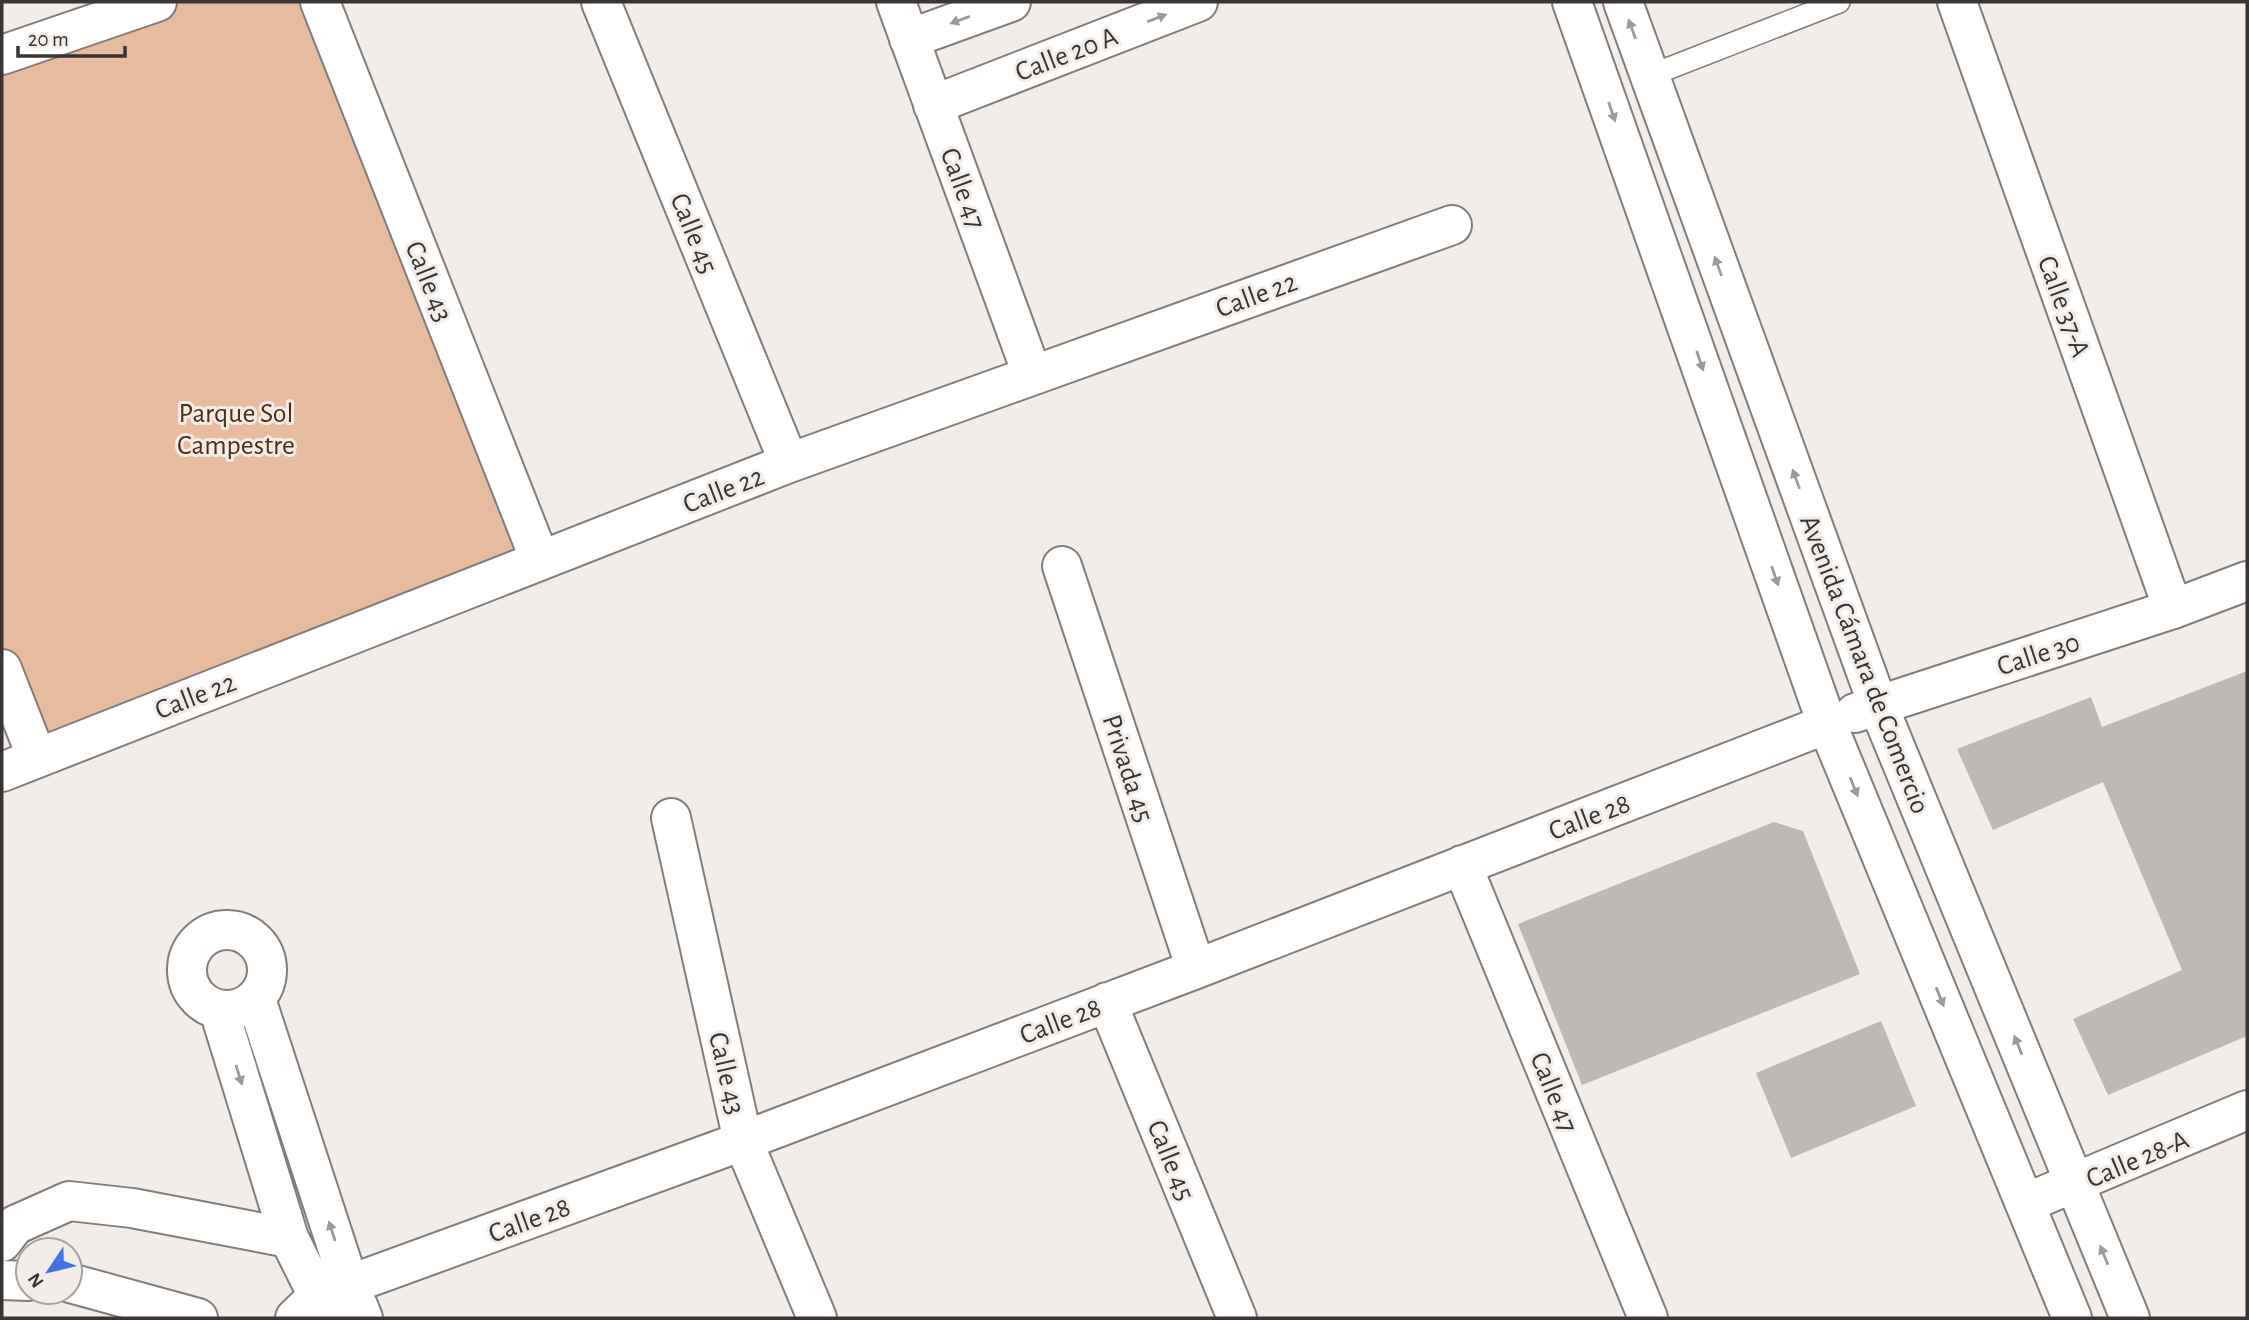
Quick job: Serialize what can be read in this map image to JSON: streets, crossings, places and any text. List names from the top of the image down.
{
  "streets": {
    "street": [
      "Calle 20 A",
      "Calle 47",
      "Calle 45",
      "Calle 43",
      "Calle 22",
      "Calle 37-A",
      "Calle 30",
      "Avenida Cámara de Comercio",
      "Privada 45",
      "Calle 28",
      "Calle 28-A"
    ]
  },
  "crossings": [
    ["Calle 20 A", "Calle 47"],
    ["Calle 47", "Calle 22"],
    ["Calle 47", "Calle 28"],
    ["Calle 45", "Calle 22"],
    ["Calle 45", "Calle 28"],
    ["Calle 43", "Calle 22"],
    ["Calle 43", "Calle 28"],
    ["Calle 37-A", "Calle 30"],
    ["Calle 30", "Avenida Cámara de Comercio"],
    ["Calle 30", "Calle 28"],
    ["Avenida Cámara de Comercio", "Calle 28"],
    ["Avenida Cámara de Comercio", "Calle 28-A"],
    ["Privada 45", "Calle 28"]
  ],
  "parks": ["Parque Sol Campestre"],
  "scale_bar": "20 m",
  "north": "bottom left"
}
